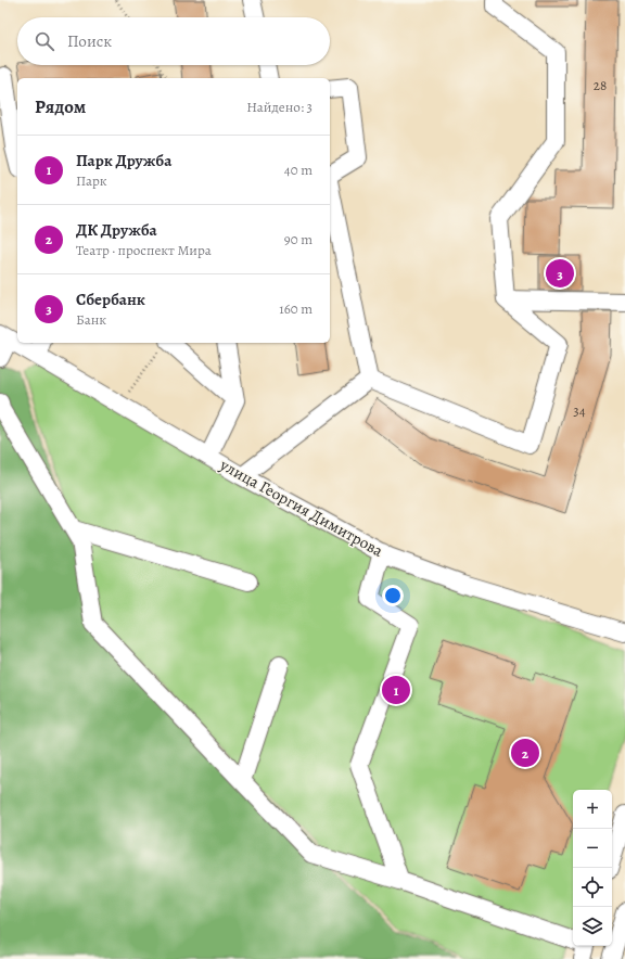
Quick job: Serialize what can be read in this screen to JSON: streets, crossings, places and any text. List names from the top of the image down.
{
  "streets": {
    "street": ["улица Георгия Димитрова"]
  },
  "house_numbers": ["28", "34"],
  "page": {
    "search": "Поиск",
    "heading": ["Рядом", "Найдено: 3"],
    "list": [
      {
        "mark": "1",
        "name": "Парк Дружба",
        "note": "Парк",
        "value": "40 m"
      },
      {
        "mark": "2",
        "name": "ДК Дружба",
        "note": "Театр · проспект Мира",
        "value": "90 m"
      },
      {
        "mark": "3",
        "name": "Сбербанк",
        "note": "Банк",
        "value": "160 m"
      }
    ],
    "pins": ["3", "1", "2"],
    "map_buttons": ["+", "−"]
  }
}
